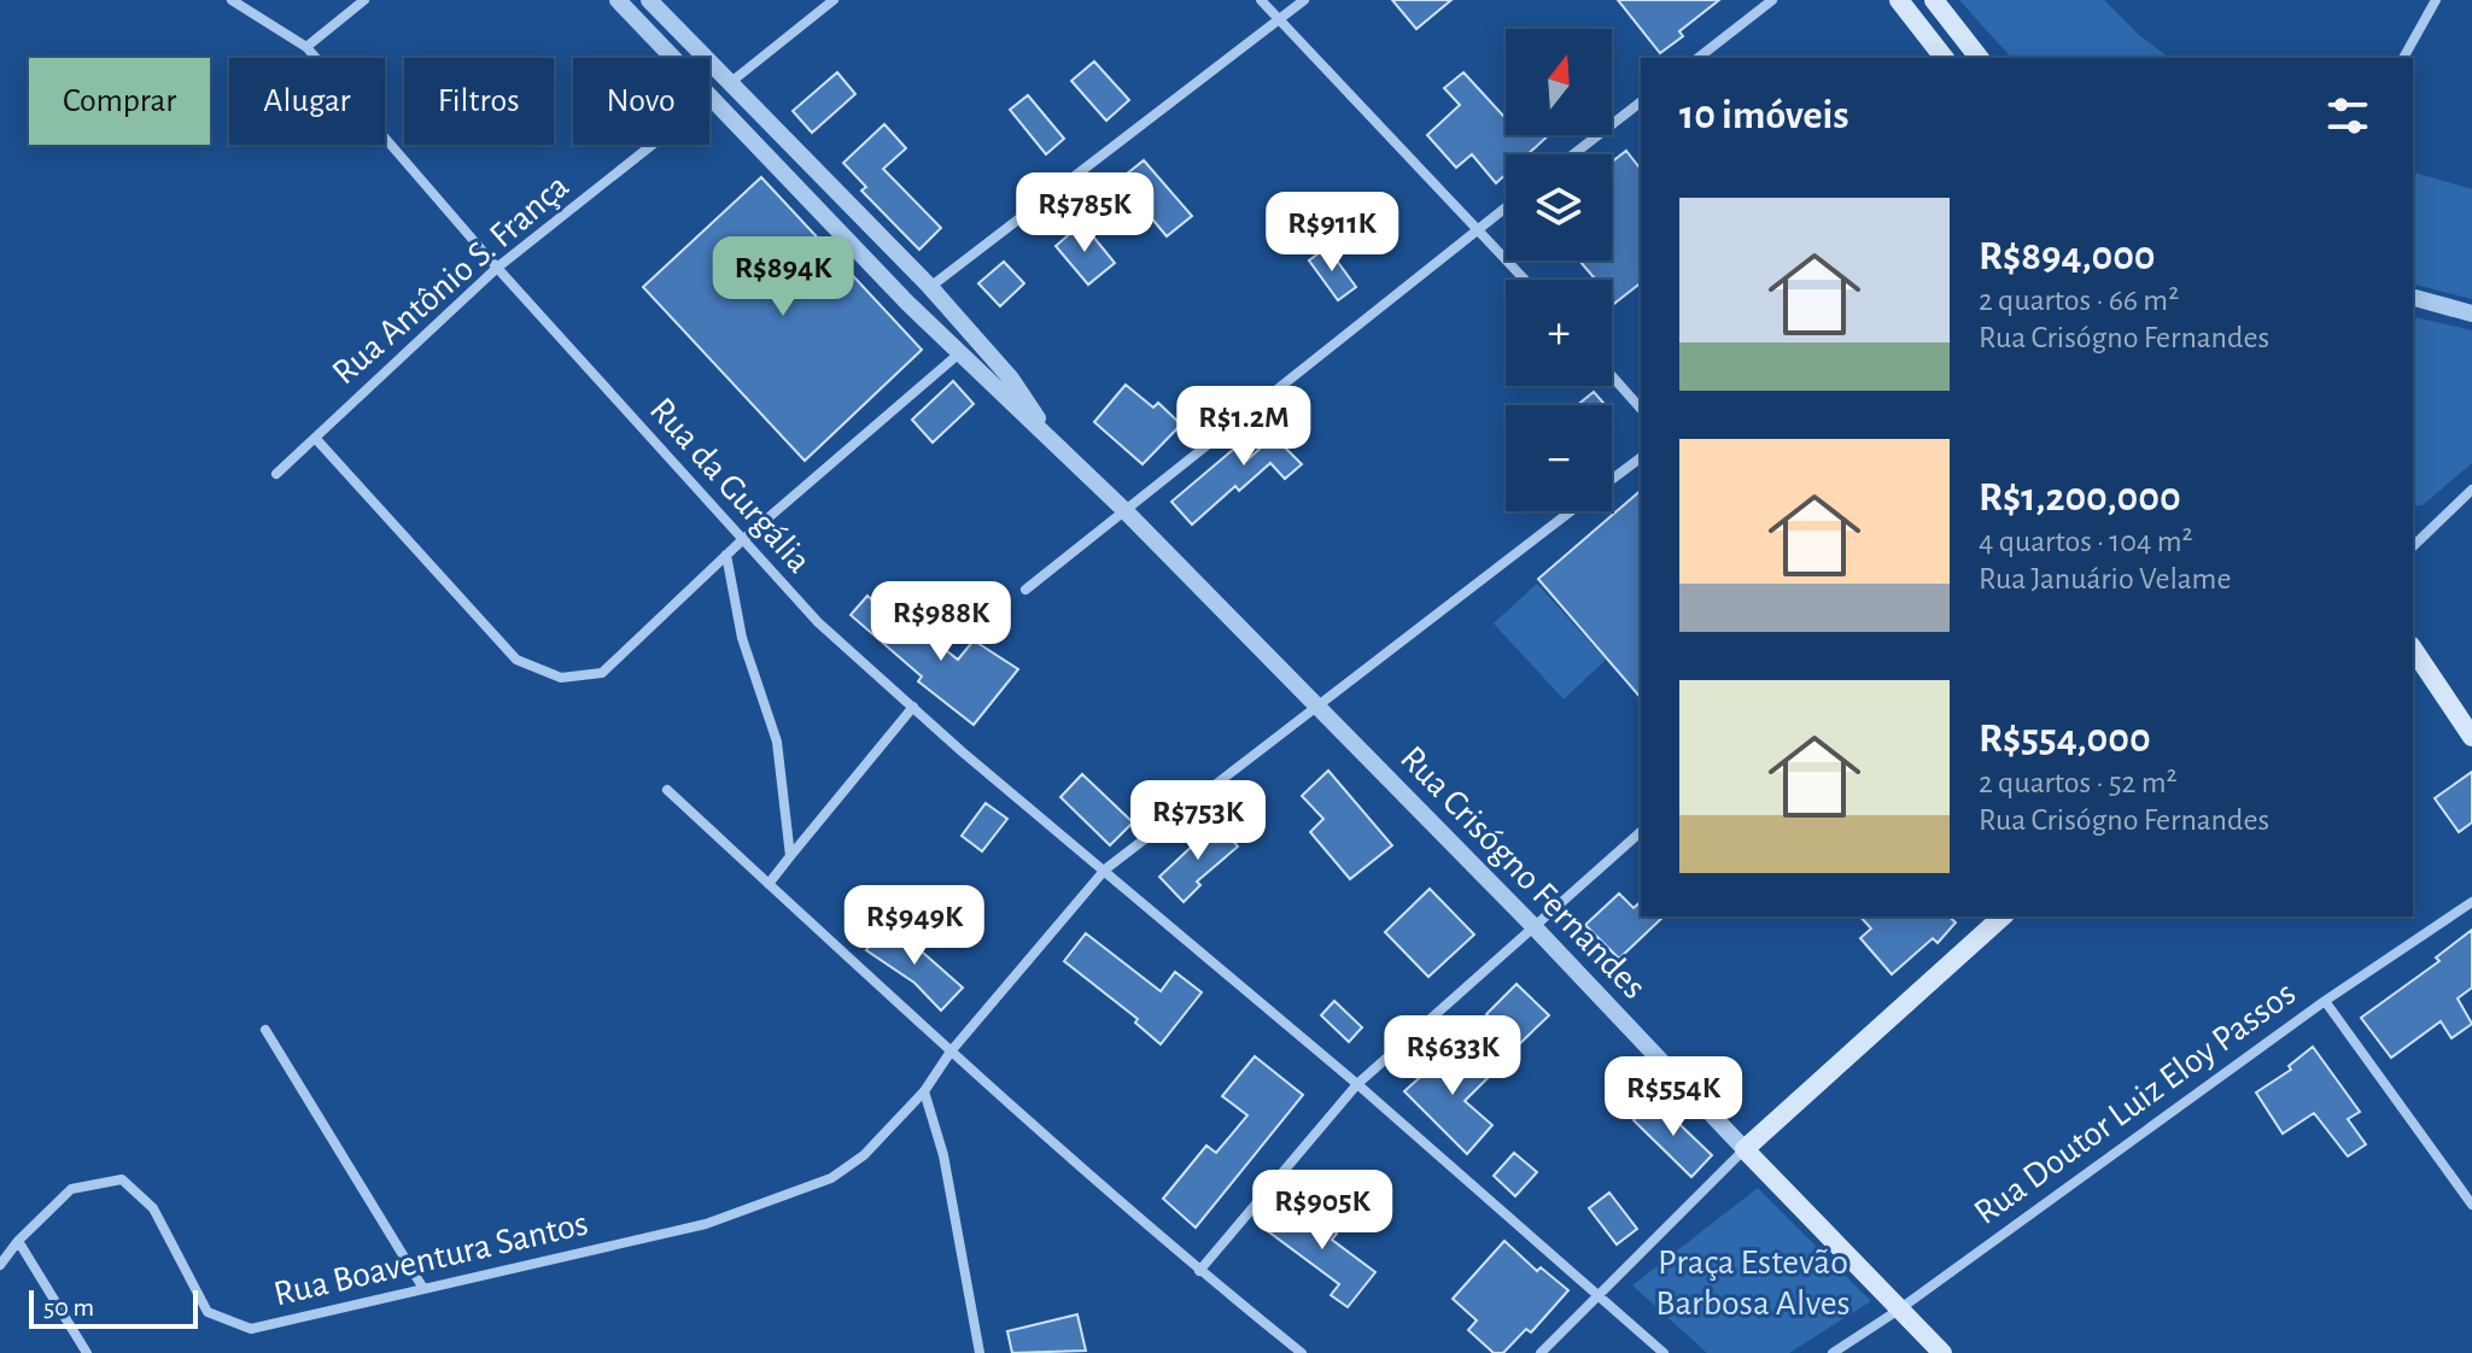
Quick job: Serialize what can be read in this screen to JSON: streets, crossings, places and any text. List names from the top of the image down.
{
  "streets": {
    "main road": ["Rua Crisógno Fernandes"],
    "street": [
      "Rua Antônio S. França",
      "Rua da Gurgália",
      "Rua Doutor Luiz Eloy Passos",
      "Rua Boaventura Santos"
    ]
  },
  "crossings": [
    ["Rua Antônio S. França", "Rua da Gurgália"],
    ["Rua Antônio S. França", "Rua Crisógno Fernandes"],
    ["Rua da Gurgália", "Rua Boaventura Santos"],
    ["Rua Crisógno Fernandes", "Rua Doutor Luiz Eloy Passos"],
    ["Rua Crisógno Fernandes", "Rua Boaventura Santos"]
  ],
  "parks": ["Praça Estevão Barbosa Alves"],
  "scale_bar": "50 m",
  "north": "top",
  "page": {
    "map_buttons": ["+", "−"],
    "chip": [
      "Comprar",
      "Alugar",
      "Filtros",
      "Novo"
    ],
    "heading": "10 imóveis",
    "price": [
      "R$785K",
      "R$911K",
      "R$894K",
      "R$1.2M",
      "R$988K",
      "R$753K",
      "R$949K",
      "R$633K",
      "R$554K",
      "R$905K"
    ],
    "list": [
      {
        "name": "R$894,000",
        "note": "2 quartos · 66 m² · Rua Crisógno Fernandes"
      },
      {
        "name": "R$1,200,000",
        "note": "4 quartos · 104 m² · Rua Januário Velame"
      },
      {
        "name": "R$554,000",
        "note": "2 quartos · 52 m² · Rua Crisógno Fernandes"
      }
    ],
    "scale": "50 m"
  }
}
